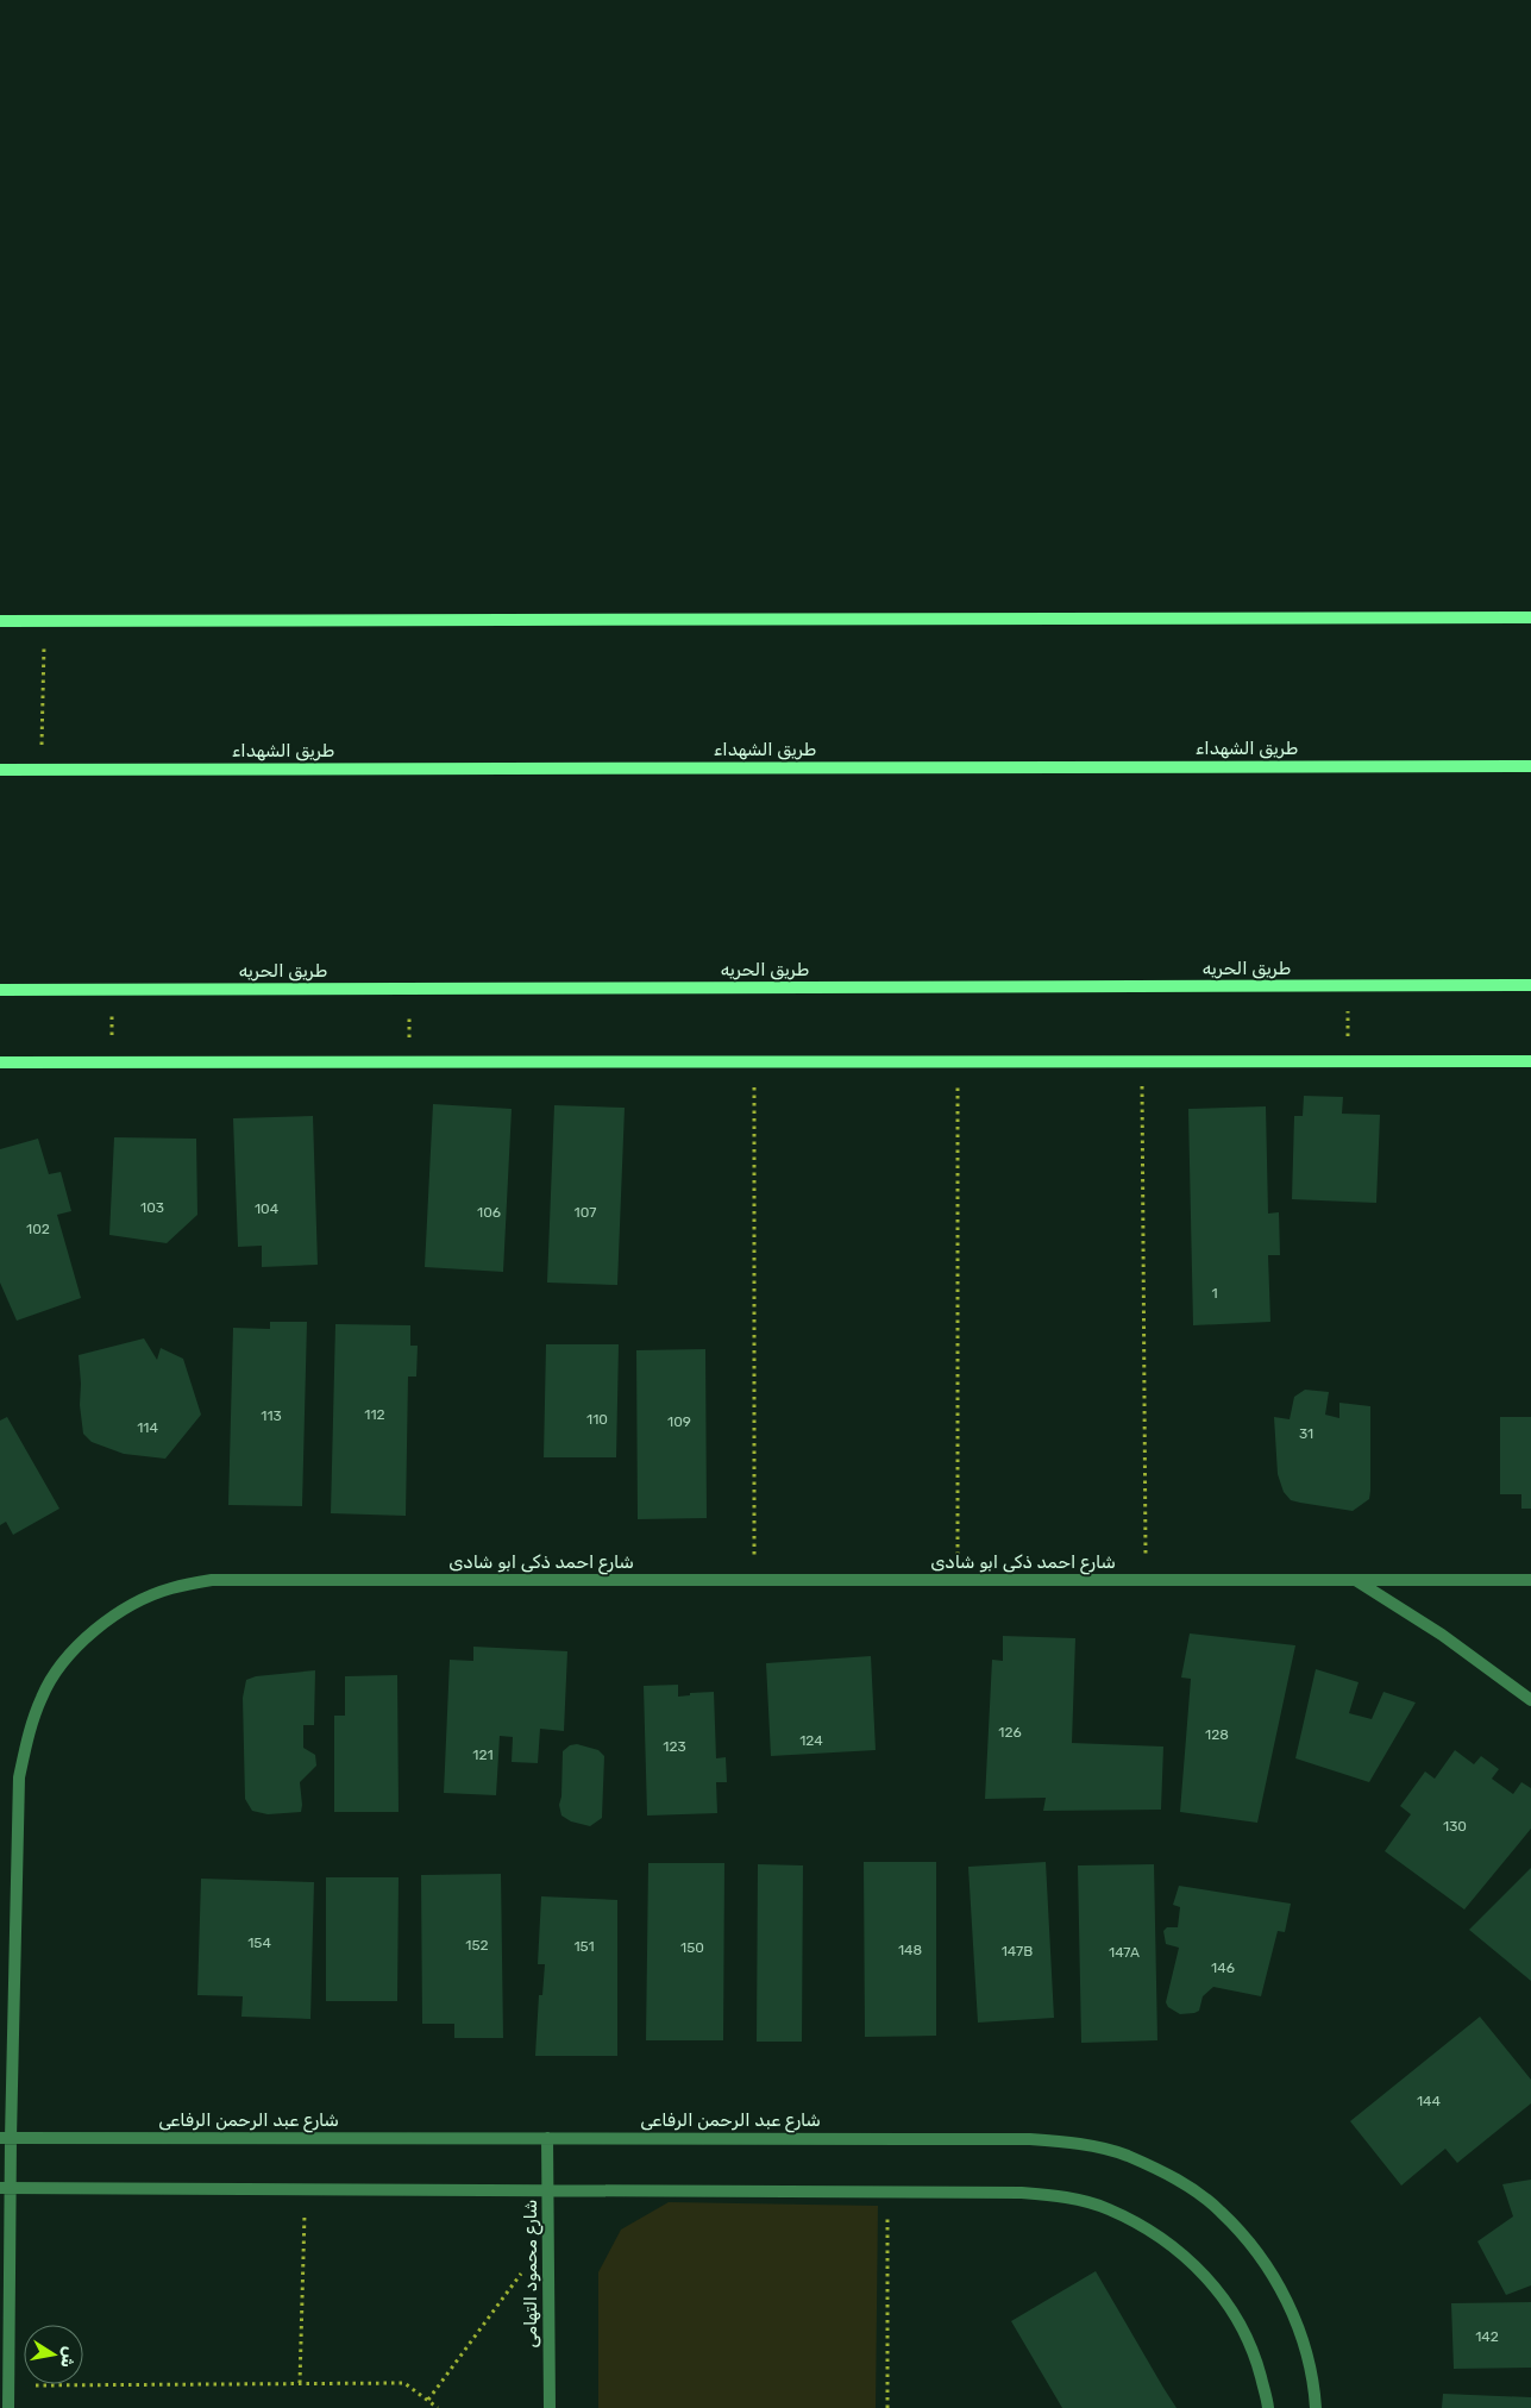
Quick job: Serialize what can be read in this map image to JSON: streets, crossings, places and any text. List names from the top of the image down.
{
  "streets": {
    "street": [
      "طريق الشهداء",
      "طريق الحريه",
      "شارع احمد ذكى ابو شادى",
      "شارع عبد الرحمن الرفاعى",
      "شارع محمود التهامى"
    ]
  },
  "crossings": [
    ["شارع احمد ذكى ابو شادى", "شارع عبد الرحمن الرفاعى"],
    ["شارع عبد الرحمن الرفاعى", "شارع محمود التهامى"]
  ],
  "house_numbers": [
    "103",
    "104",
    "106",
    "107",
    "102",
    "1",
    "112",
    "113",
    "110",
    "109",
    "114",
    "31",
    "126",
    "128",
    "124",
    "123",
    "121",
    "130",
    "154",
    "152",
    "151",
    "150",
    "148",
    "147B",
    "147A",
    "146",
    "144",
    "142"
  ],
  "north": "right"
}
